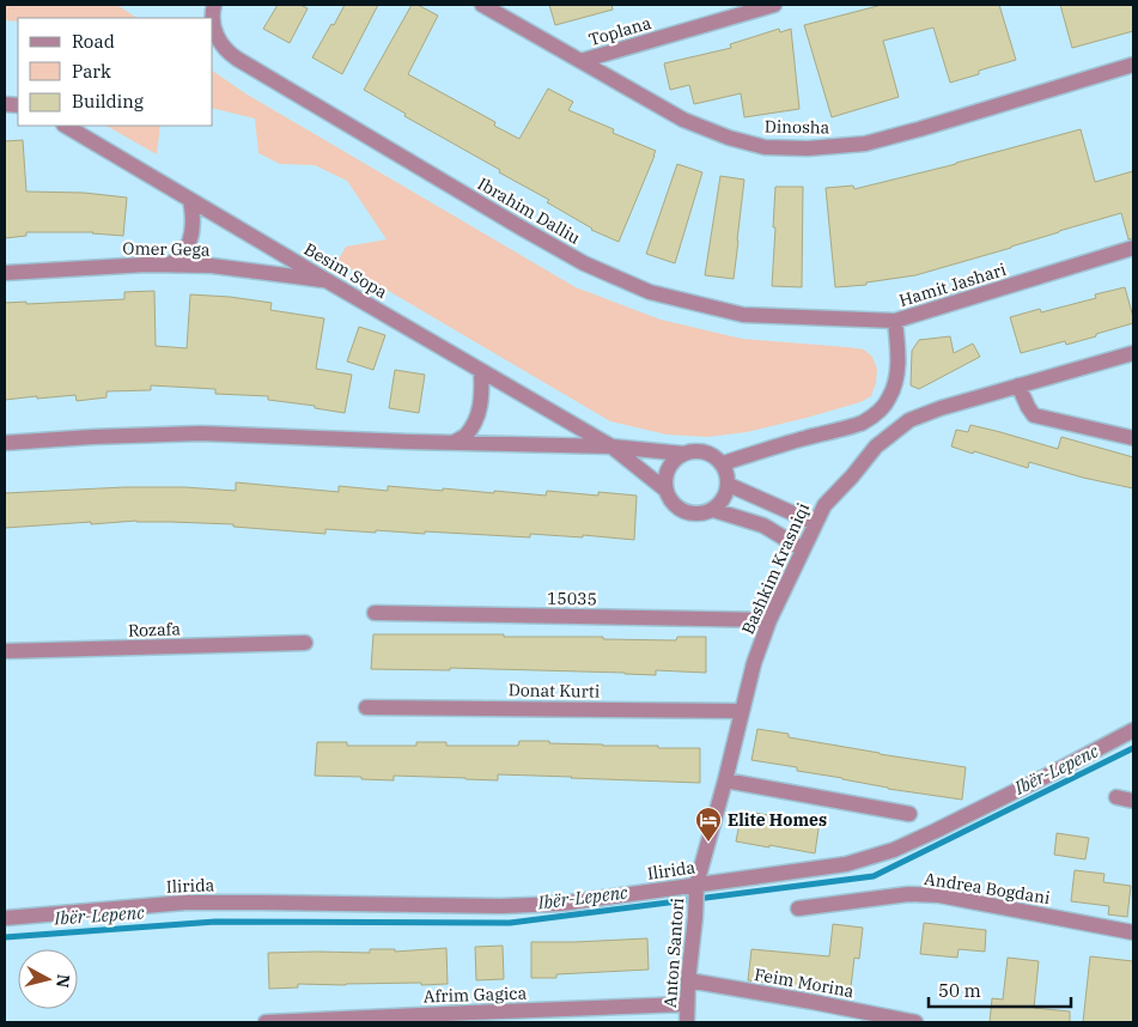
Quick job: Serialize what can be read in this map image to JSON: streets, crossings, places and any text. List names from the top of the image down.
{
  "streets": {
    "street": [
      "Toplana",
      "Dinosha",
      "Ibrahim Dalliu",
      "Omer Gega",
      "Besim Sopa",
      "Hamit Jashari",
      "Bashkim Krasniqi",
      "15035",
      "Rozafa",
      "Donat Kurti",
      "Ilirida",
      "Andrea Bogdani",
      "Anton Santori",
      "Feim Morina",
      "Afrim Gagica"
    ]
  },
  "crossings": [
    ["Toplana", "Dinosha"],
    ["Ibrahim Dalliu", "Hamit Jashari"],
    ["Omer Gega", "Besim Sopa"],
    ["Besim Sopa", "Hamit Jashari"],
    ["Besim Sopa", "Bashkim Krasniqi"],
    ["Bashkim Krasniqi", "15035"],
    ["Bashkim Krasniqi", "Donat Kurti"],
    ["Bashkim Krasniqi", "Ilirida"],
    ["Bashkim Krasniqi", "Anton Santori"],
    ["Ilirida", "Anton Santori"],
    ["Anton Santori", "Feim Morina"],
    ["Anton Santori", "Afrim Gagica"]
  ],
  "water": ["Ibër-Lepenc"],
  "places": {
    "hotel": ["Elite Homes"]
  },
  "legend": ["Road", "Park", "Building"],
  "scale_bar": "50 m",
  "north": "right"
}
